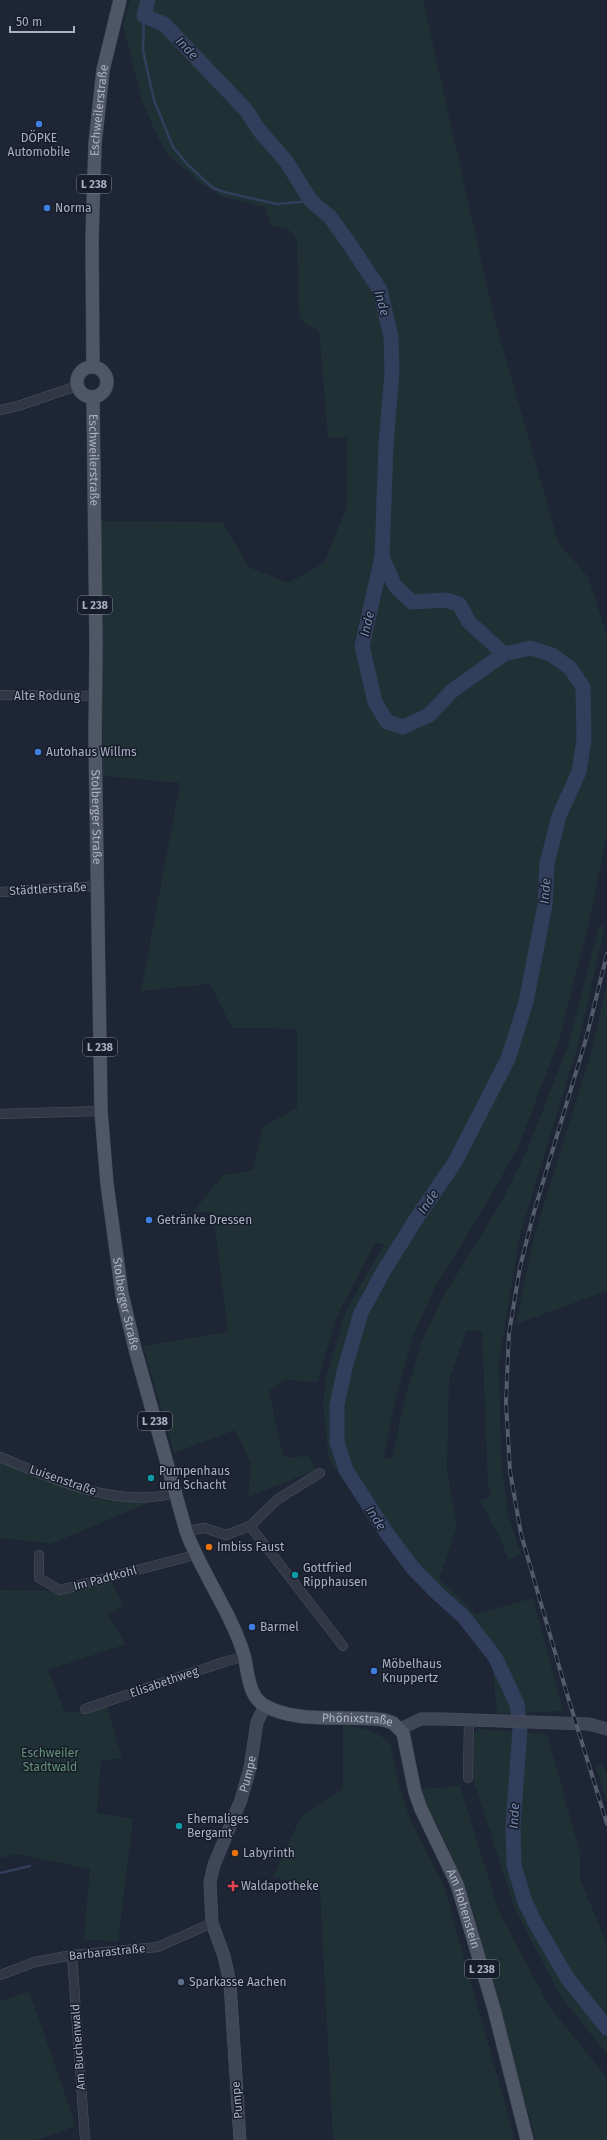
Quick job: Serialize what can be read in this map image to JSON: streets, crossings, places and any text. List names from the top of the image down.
{
  "streets": {
    "main road": [
      "Eschweilerstraße",
      "L 238",
      "Stolberger Straße",
      "Phönixstraße",
      "Pumpe",
      "Am Hohenstein"
    ],
    "street": [
      "Alte Rodung",
      "Städtlerstraße",
      "Luisenstraße",
      "Im Padtkohl",
      "Elisabethweg",
      "Barbarastraße",
      "Am Buchenwald"
    ]
  },
  "crossings": [
    ["Eschweilerstraße", "Stolberger Straße"],
    ["L 238", "Stolberger Straße"],
    ["L 238", "Luisenstraße"],
    ["L 238", "Im Padtkohl"],
    ["L 238", "Elisabethweg"],
    ["L 238", "Phönixstraße"],
    ["L 238", "Pumpe"],
    ["Alte Rodung", "Stolberger Straße"],
    ["Stolberger Straße", "Städtlerstraße"],
    ["Stolberger Straße", "Luisenstraße"],
    ["Phönixstraße", "Pumpe"],
    ["Phönixstraße", "Am Hohenstein"],
    ["Pumpe", "Barbarastraße"],
    ["Barbarastraße", "Am Buchenwald"]
  ],
  "water": ["Inde"],
  "parks": ["Eschweiler Stadtwald"],
  "places": {
    "other": [
      "DÖPKE Automobile",
      "Norma",
      "Autohaus Willms",
      "Getränke Dressen",
      "Pumpenhaus und Schacht",
      "Imbiss Faust",
      "Gottfried Ripphausen",
      "Barmel",
      "Möbelhaus Knuppertz",
      "Ehemaliges Bergamt",
      "Labyrinth",
      "Sparkasse Aachen"
    ],
    "health": ["Waldapotheke"]
  },
  "scale_bar": "50 m"
}
